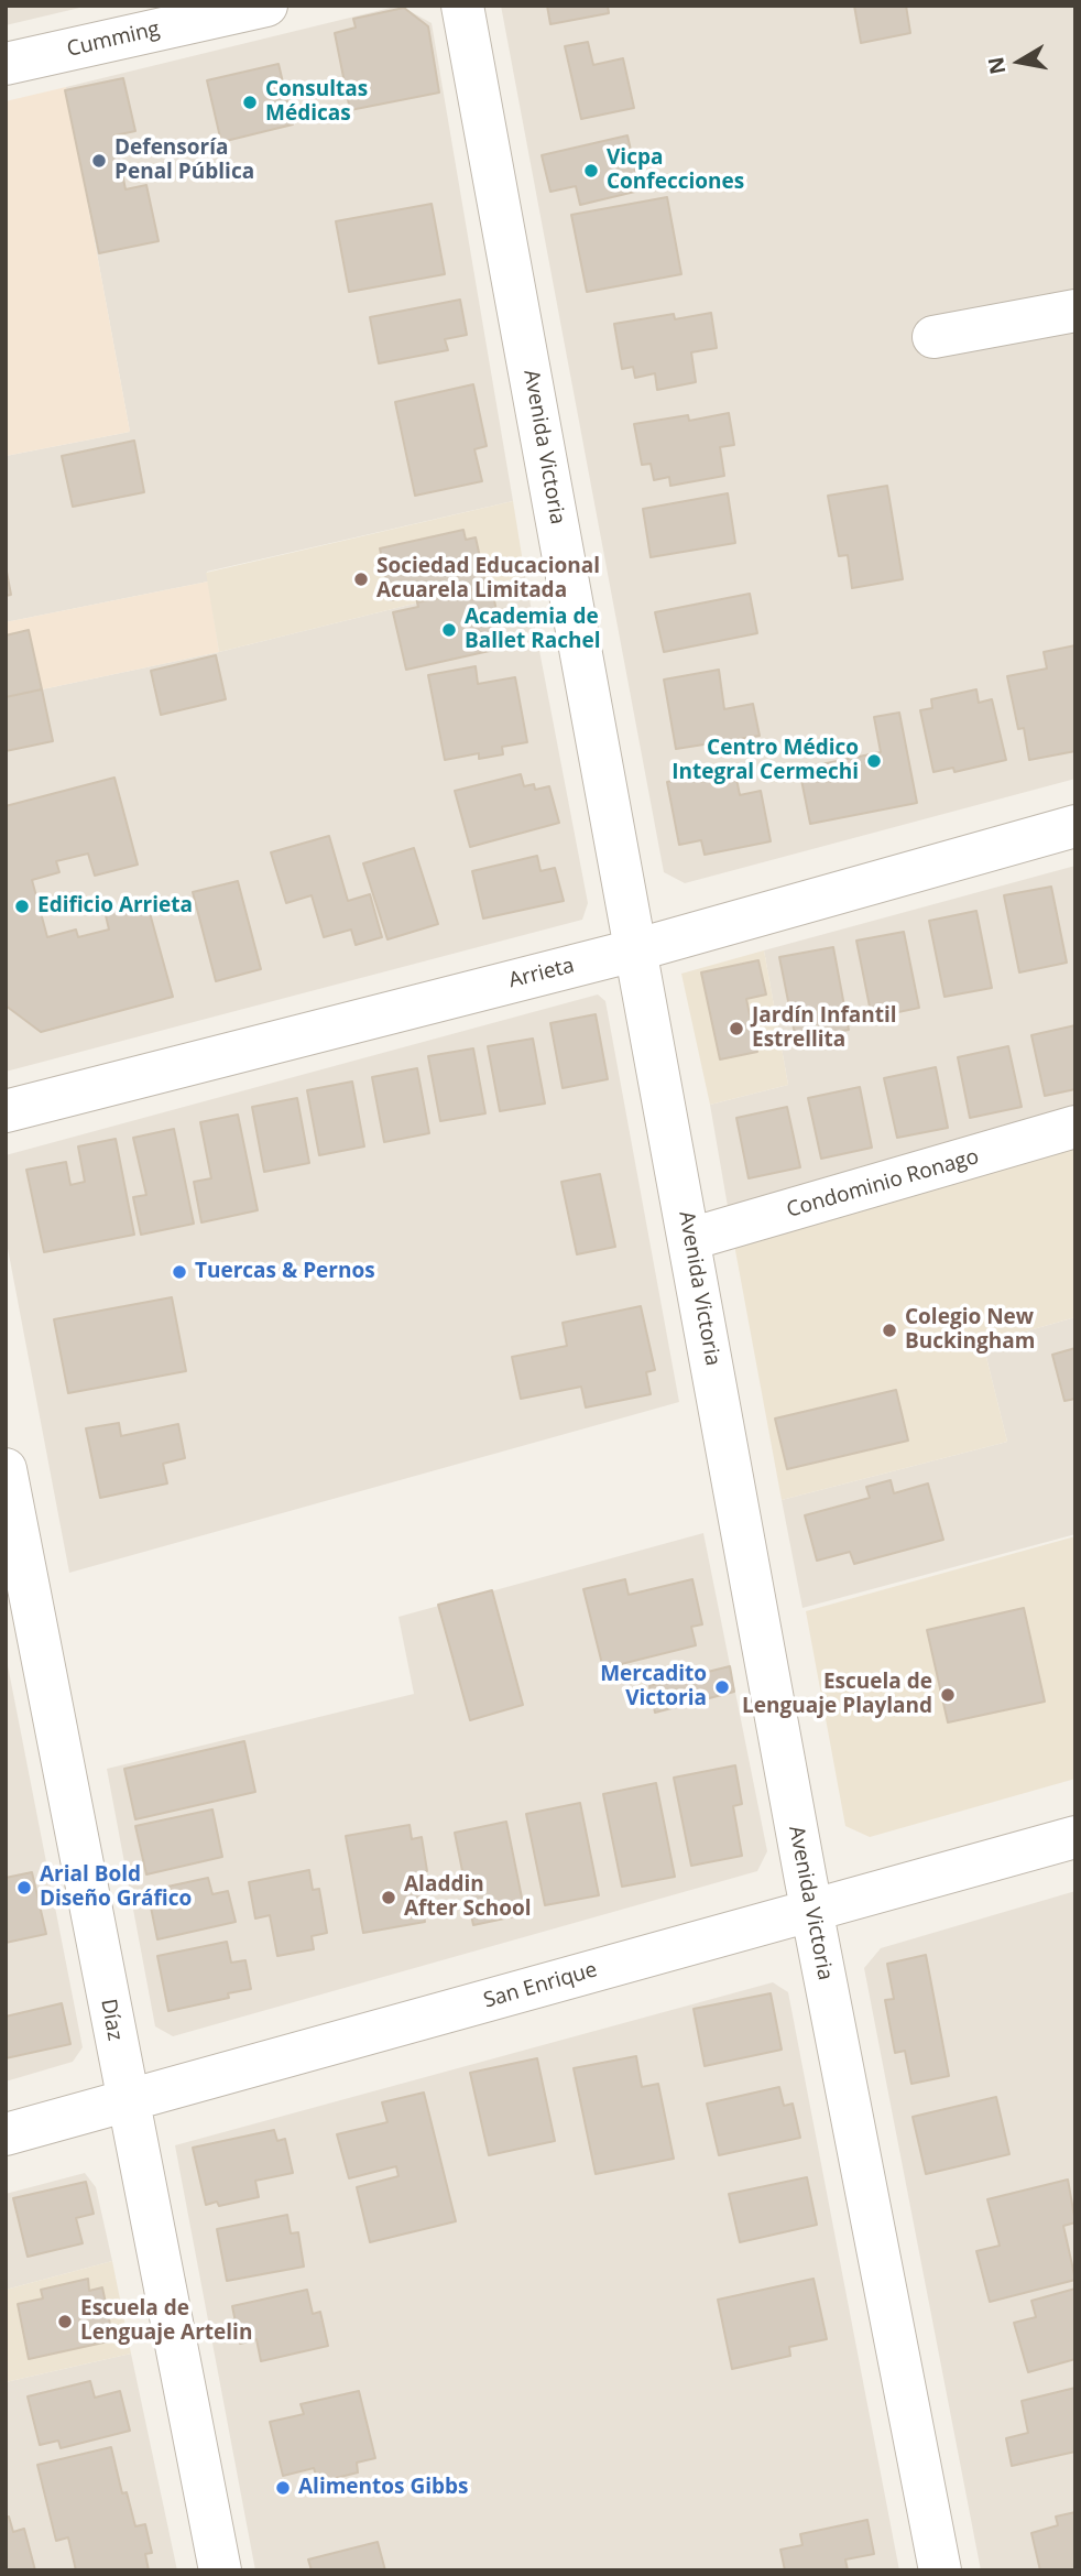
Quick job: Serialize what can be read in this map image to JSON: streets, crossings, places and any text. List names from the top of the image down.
{
  "streets": {
    "street": [
      "Cumming",
      "Avenida Victoria",
      "Arrieta",
      "Condominio Ronago",
      "San Enrique",
      "Díaz"
    ]
  },
  "crossings": [
    ["Avenida Victoria", "Arrieta"],
    ["Avenida Victoria", "Condominio Ronago"],
    ["Avenida Victoria", "San Enrique"],
    ["San Enrique", "Díaz"]
  ],
  "places": [
    "Consultas Médicas",
    "Defensoría Penal Pública",
    "Vicpa Confecciones",
    "Sociedad Educacional Acuarela Limitada",
    "Academia de Ballet Rachel",
    "Centro Médico Integral Cermechi",
    "Edificio Arrieta",
    "Jardín Infantil Estrellita",
    "Tuercas & Pernos",
    "Colegio New Buckingham",
    "Mercadito Victoria",
    "Escuela de Lenguaje Playland",
    "Arial Bold Diseño Gráfico",
    "Aladdin After School",
    "Escuela de Lenguaje Artelin",
    "Alimentos Gibbs"
  ],
  "north": "left"
}
